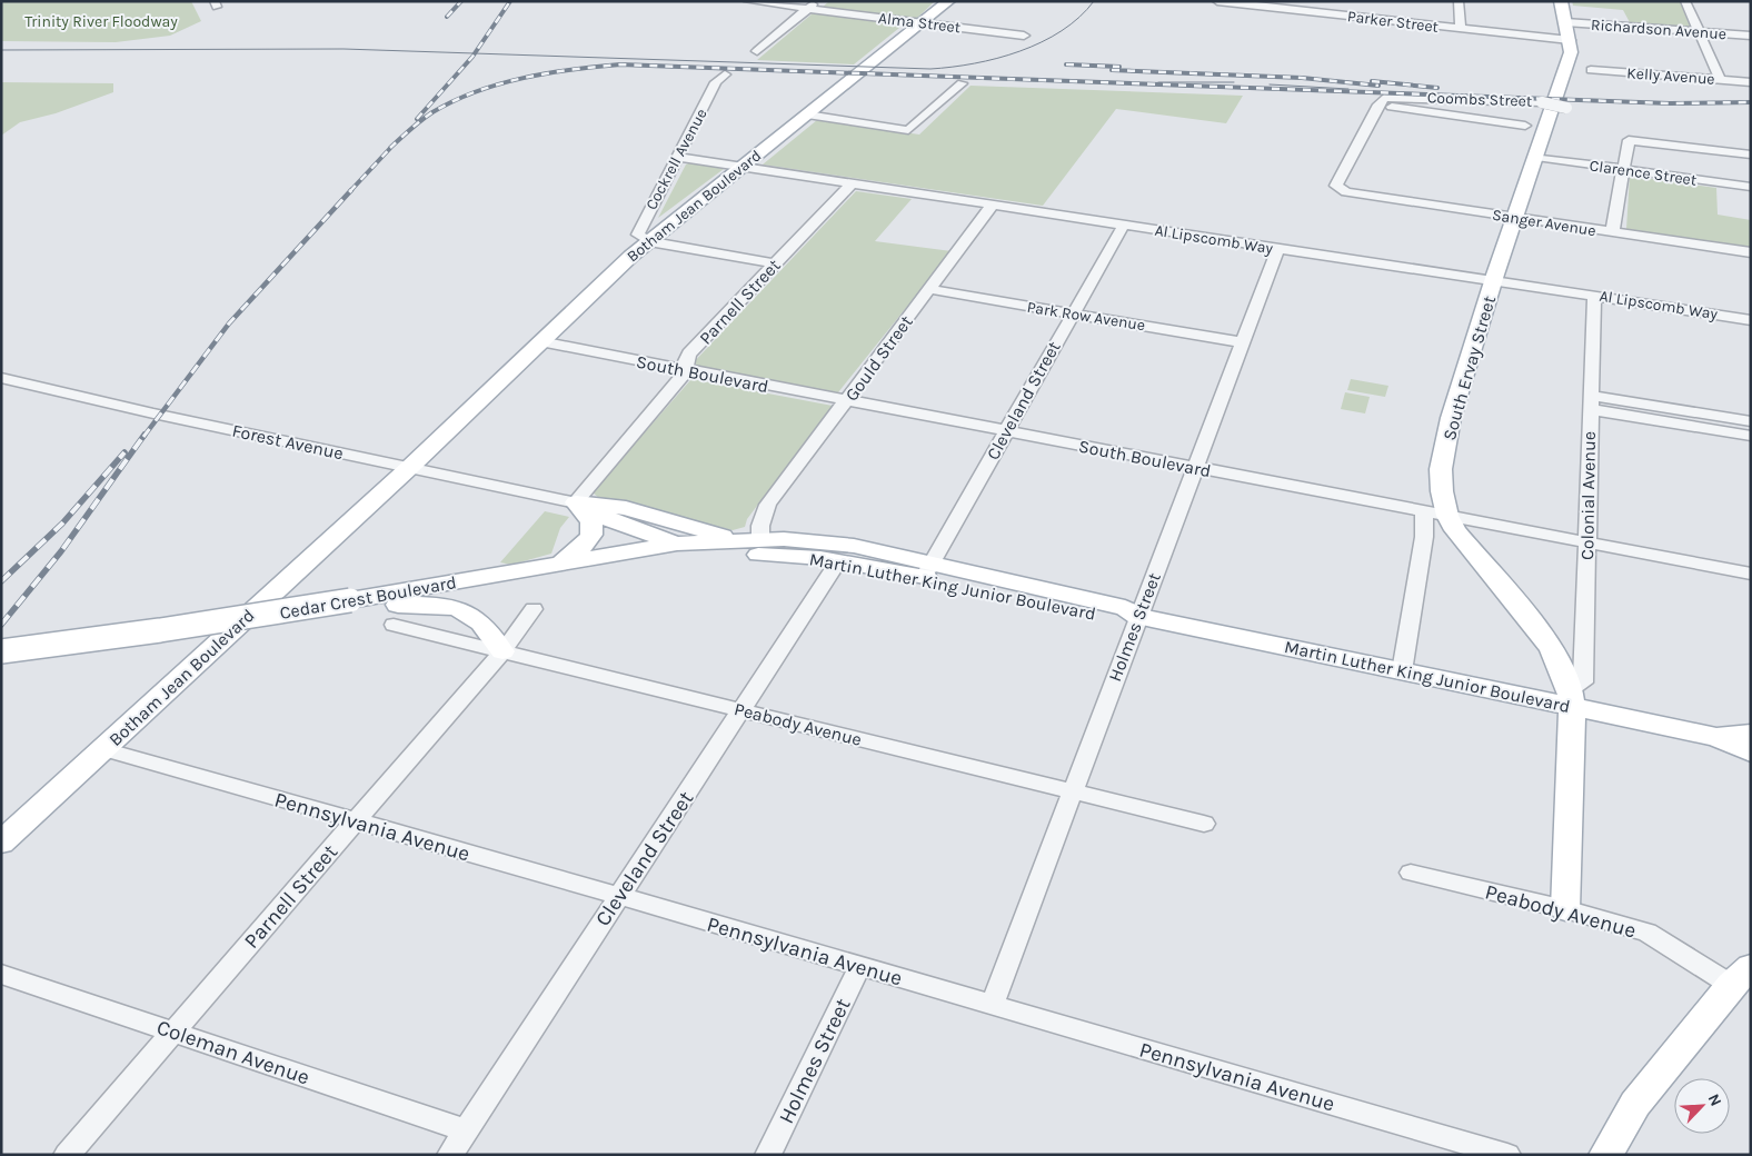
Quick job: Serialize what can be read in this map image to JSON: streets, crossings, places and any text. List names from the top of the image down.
{
  "streets": {
    "main road": [
      "Botham Jean Boulevard",
      "South Ervay Street",
      "Martin Luther King Junior Boulevard",
      "Cedar Crest Boulevard"
    ],
    "street": [
      "Parker Street",
      "Alma Street",
      "Richardson Avenue",
      "Kelly Avenue",
      "Coombs Street",
      "Cockrell Avenue",
      "Clarence Street",
      "Sanger Avenue",
      "Al Lipscomb Way",
      "Parnell Street",
      "Park Row Avenue",
      "Gould Street",
      "South Boulevard",
      "Cleveland Street",
      "Forest Avenue",
      "Colonial Avenue",
      "Holmes Street",
      "Peabody Avenue",
      "Pennsylvania Avenue",
      "Coleman Avenue"
    ]
  },
  "crossings": [
    ["Parker Street", "South Ervay Street"],
    ["Alma Street", "Botham Jean Boulevard"],
    ["Richardson Avenue", "South Ervay Street"],
    ["Coombs Street", "Sanger Avenue"],
    ["Cockrell Avenue", "Botham Jean Boulevard"],
    ["Cockrell Avenue", "Al Lipscomb Way"],
    ["Clarence Street", "South Ervay Street"],
    ["Botham Jean Boulevard", "Al Lipscomb Way"],
    ["Botham Jean Boulevard", "South Boulevard"],
    ["Botham Jean Boulevard", "Forest Avenue"],
    ["Botham Jean Boulevard", "Pennsylvania Avenue"],
    ["Sanger Avenue", "South Ervay Street"],
    ["Al Lipscomb Way", "Parnell Street"],
    ["Al Lipscomb Way", "Gould Street"],
    ["Al Lipscomb Way", "South Ervay Street"],
    ["Al Lipscomb Way", "Cleveland Street"],
    ["Al Lipscomb Way", "Colonial Avenue"],
    ["Al Lipscomb Way", "Holmes Street"],
    ["Parnell Street", "South Boulevard"],
    ["Parnell Street", "Forest Avenue"],
    ["Parnell Street", "Peabody Avenue"],
    ["Parnell Street", "Pennsylvania Avenue"],
    ["Parnell Street", "Coleman Avenue"],
    ["Park Row Avenue", "Gould Street"],
    ["Park Row Avenue", "Cleveland Street"],
    ["Park Row Avenue", "Holmes Street"],
    ["Gould Street", "South Boulevard"],
    ["Gould Street", "Martin Luther King Junior Boulevard"],
    ["South Ervay Street", "South Boulevard"],
    ["South Ervay Street", "Colonial Avenue"],
    ["South Ervay Street", "Martin Luther King Junior Boulevard"],
    ["South Boulevard", "Cleveland Street"],
    ["South Boulevard", "Colonial Avenue"],
    ["South Boulevard", "Holmes Street"],
    ["Cleveland Street", "Martin Luther King Junior Boulevard"],
    ["Cleveland Street", "Peabody Avenue"],
    ["Cleveland Street", "Pennsylvania Avenue"],
    ["Cleveland Street", "Coleman Avenue"],
    ["Colonial Avenue", "Martin Luther King Junior Boulevard"],
    ["Martin Luther King Junior Boulevard", "Cedar Crest Boulevard"],
    ["Martin Luther King Junior Boulevard", "Holmes Street"],
    ["Holmes Street", "Peabody Avenue"],
    ["Holmes Street", "Pennsylvania Avenue"]
  ],
  "parks": ["Trinity River Floodway"],
  "north": "top right"
}
